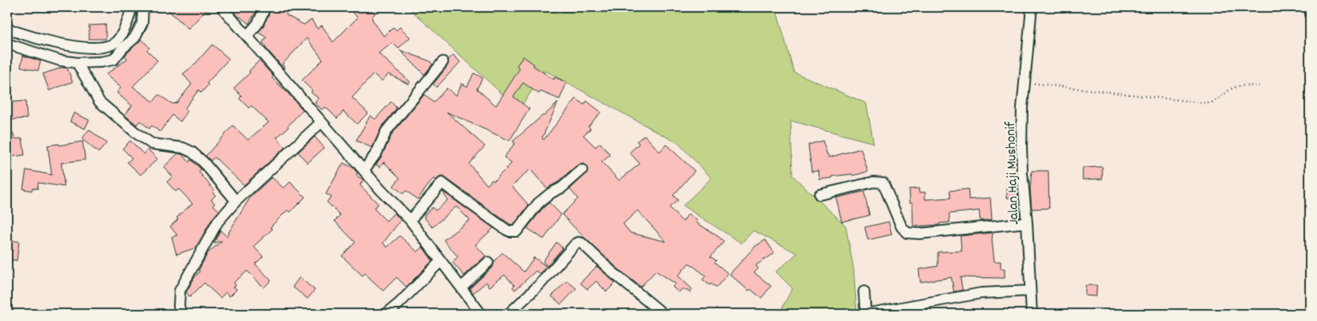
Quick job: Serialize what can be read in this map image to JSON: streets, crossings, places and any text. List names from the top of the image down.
{
  "streets": {
    "street": ["Jalan Haji Mushonif"]
  }
}
